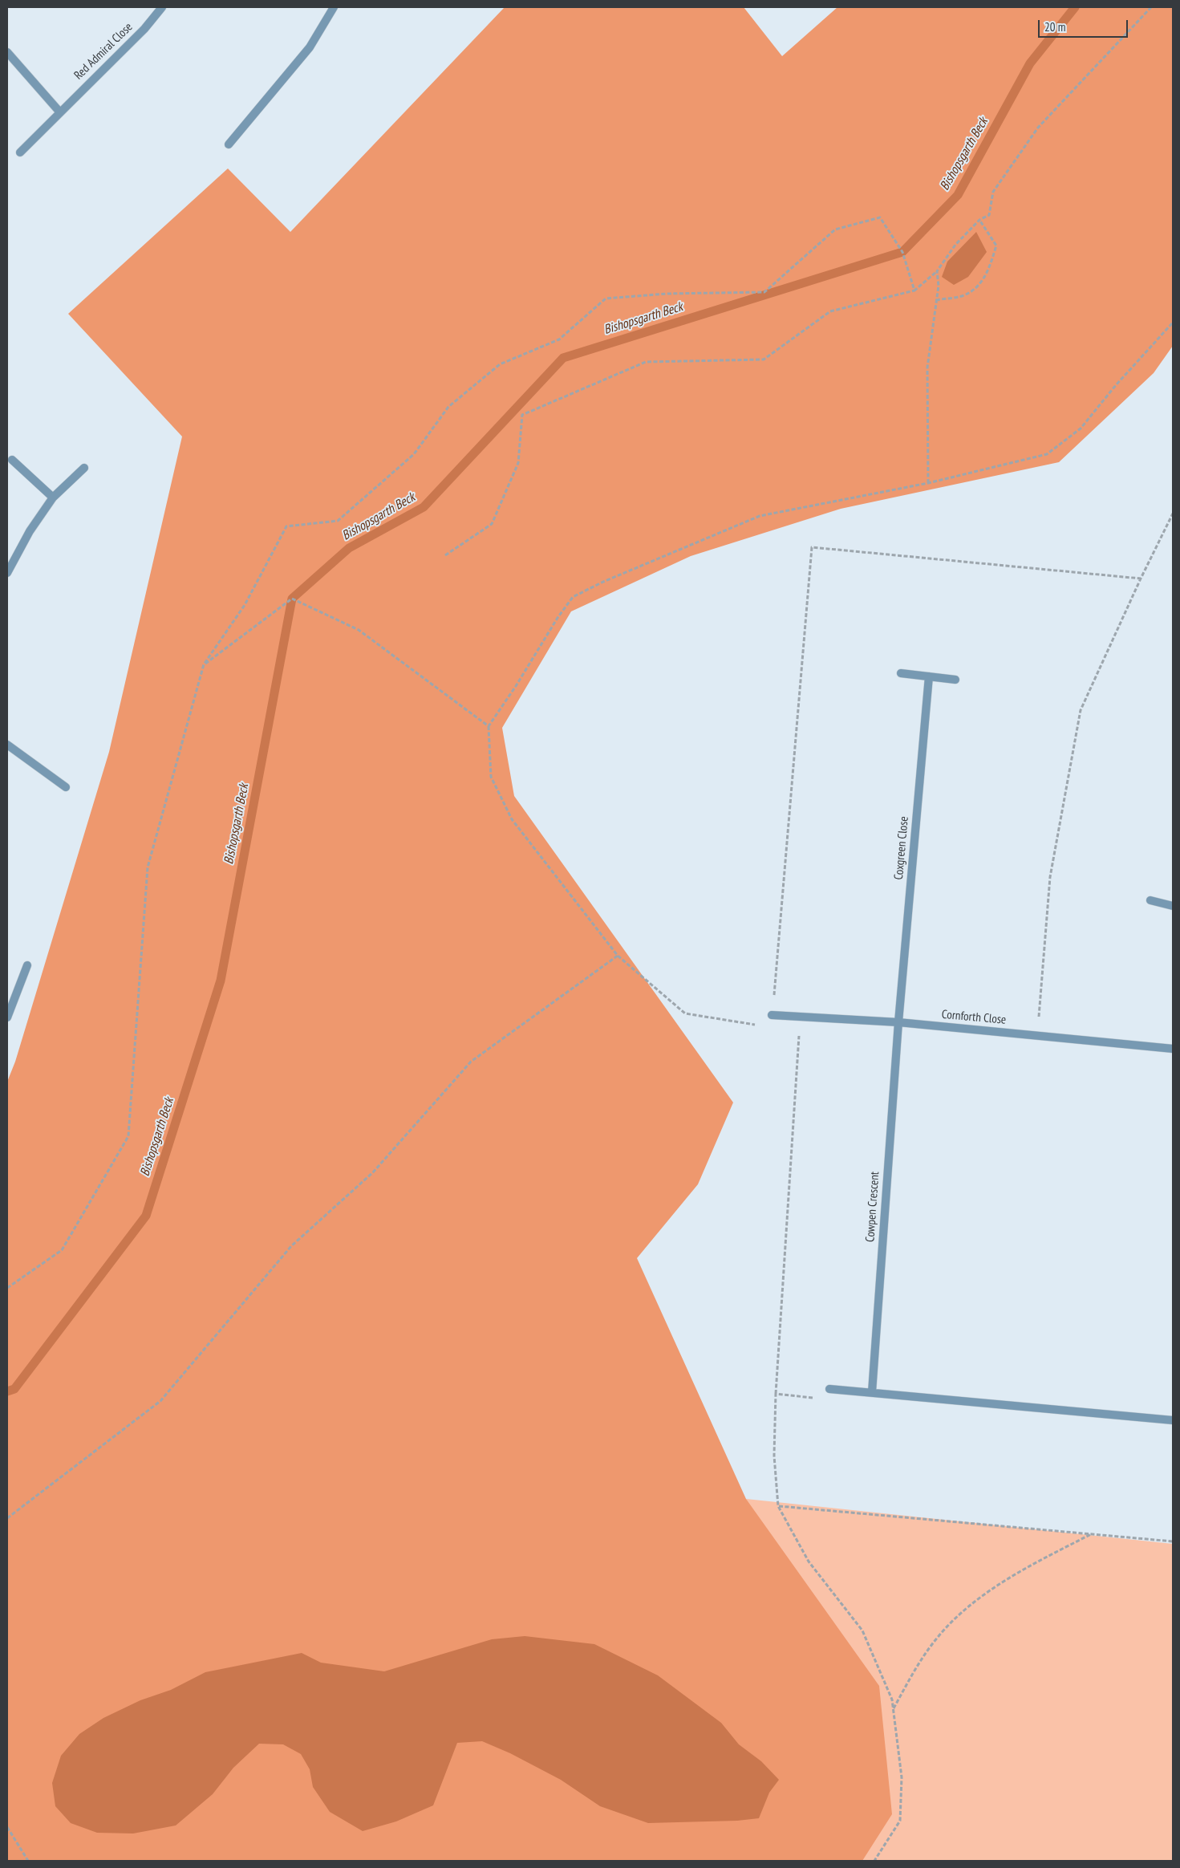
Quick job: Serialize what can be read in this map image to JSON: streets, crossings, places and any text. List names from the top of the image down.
{
  "streets": {
    "street": [
      "Red Admiral Close",
      "Coxgreen Close",
      "Cornforth Close",
      "Cowpen Crescent"
    ]
  },
  "crossings": [
    ["Coxgreen Close", "Cornforth Close"],
    ["Coxgreen Close", "Cowpen Crescent"],
    ["Cornforth Close", "Cowpen Crescent"]
  ],
  "water": ["Bishopsgarth Beck"],
  "scale_bar": "20 m"
}
